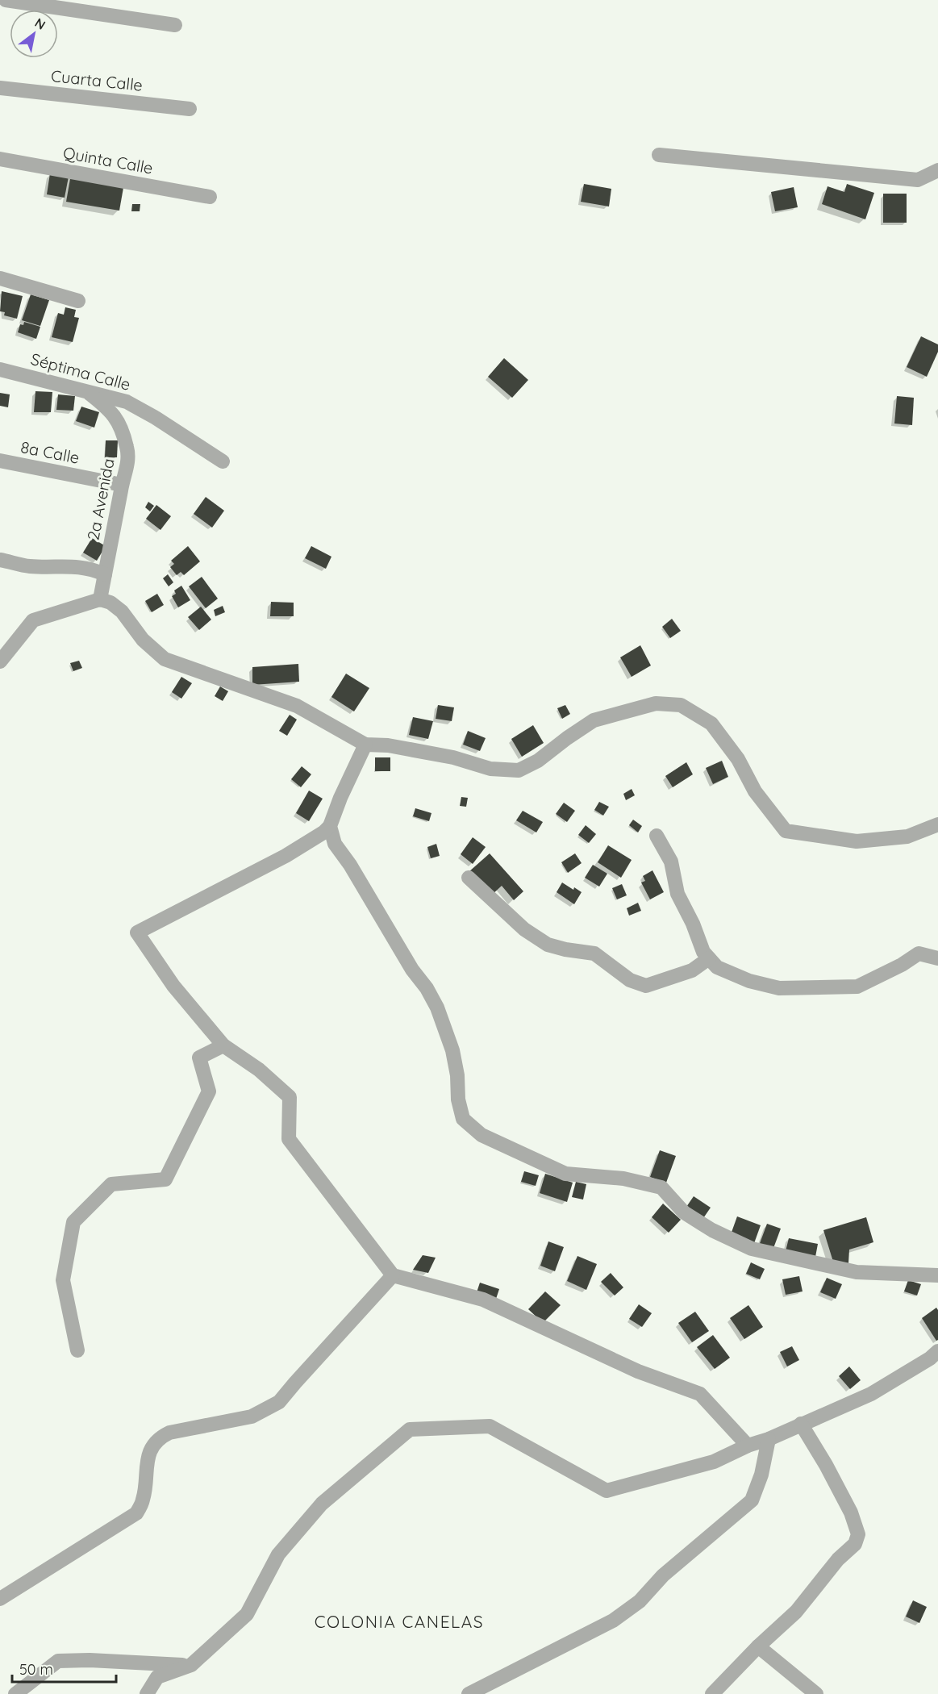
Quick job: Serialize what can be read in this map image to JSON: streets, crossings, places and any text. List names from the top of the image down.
{
  "streets": {
    "street": [
      "Cuarta Calle",
      "Quinta Calle",
      "Séptima Calle",
      "8a Calle",
      "2a Avenida"
    ]
  },
  "crossings": [
    ["Séptima Calle", "2a Avenida"],
    ["8a Calle", "2a Avenida"]
  ],
  "districts": ["COLONIA CANELAS"],
  "scale_bar": "50 m",
  "north": "top right"
}
